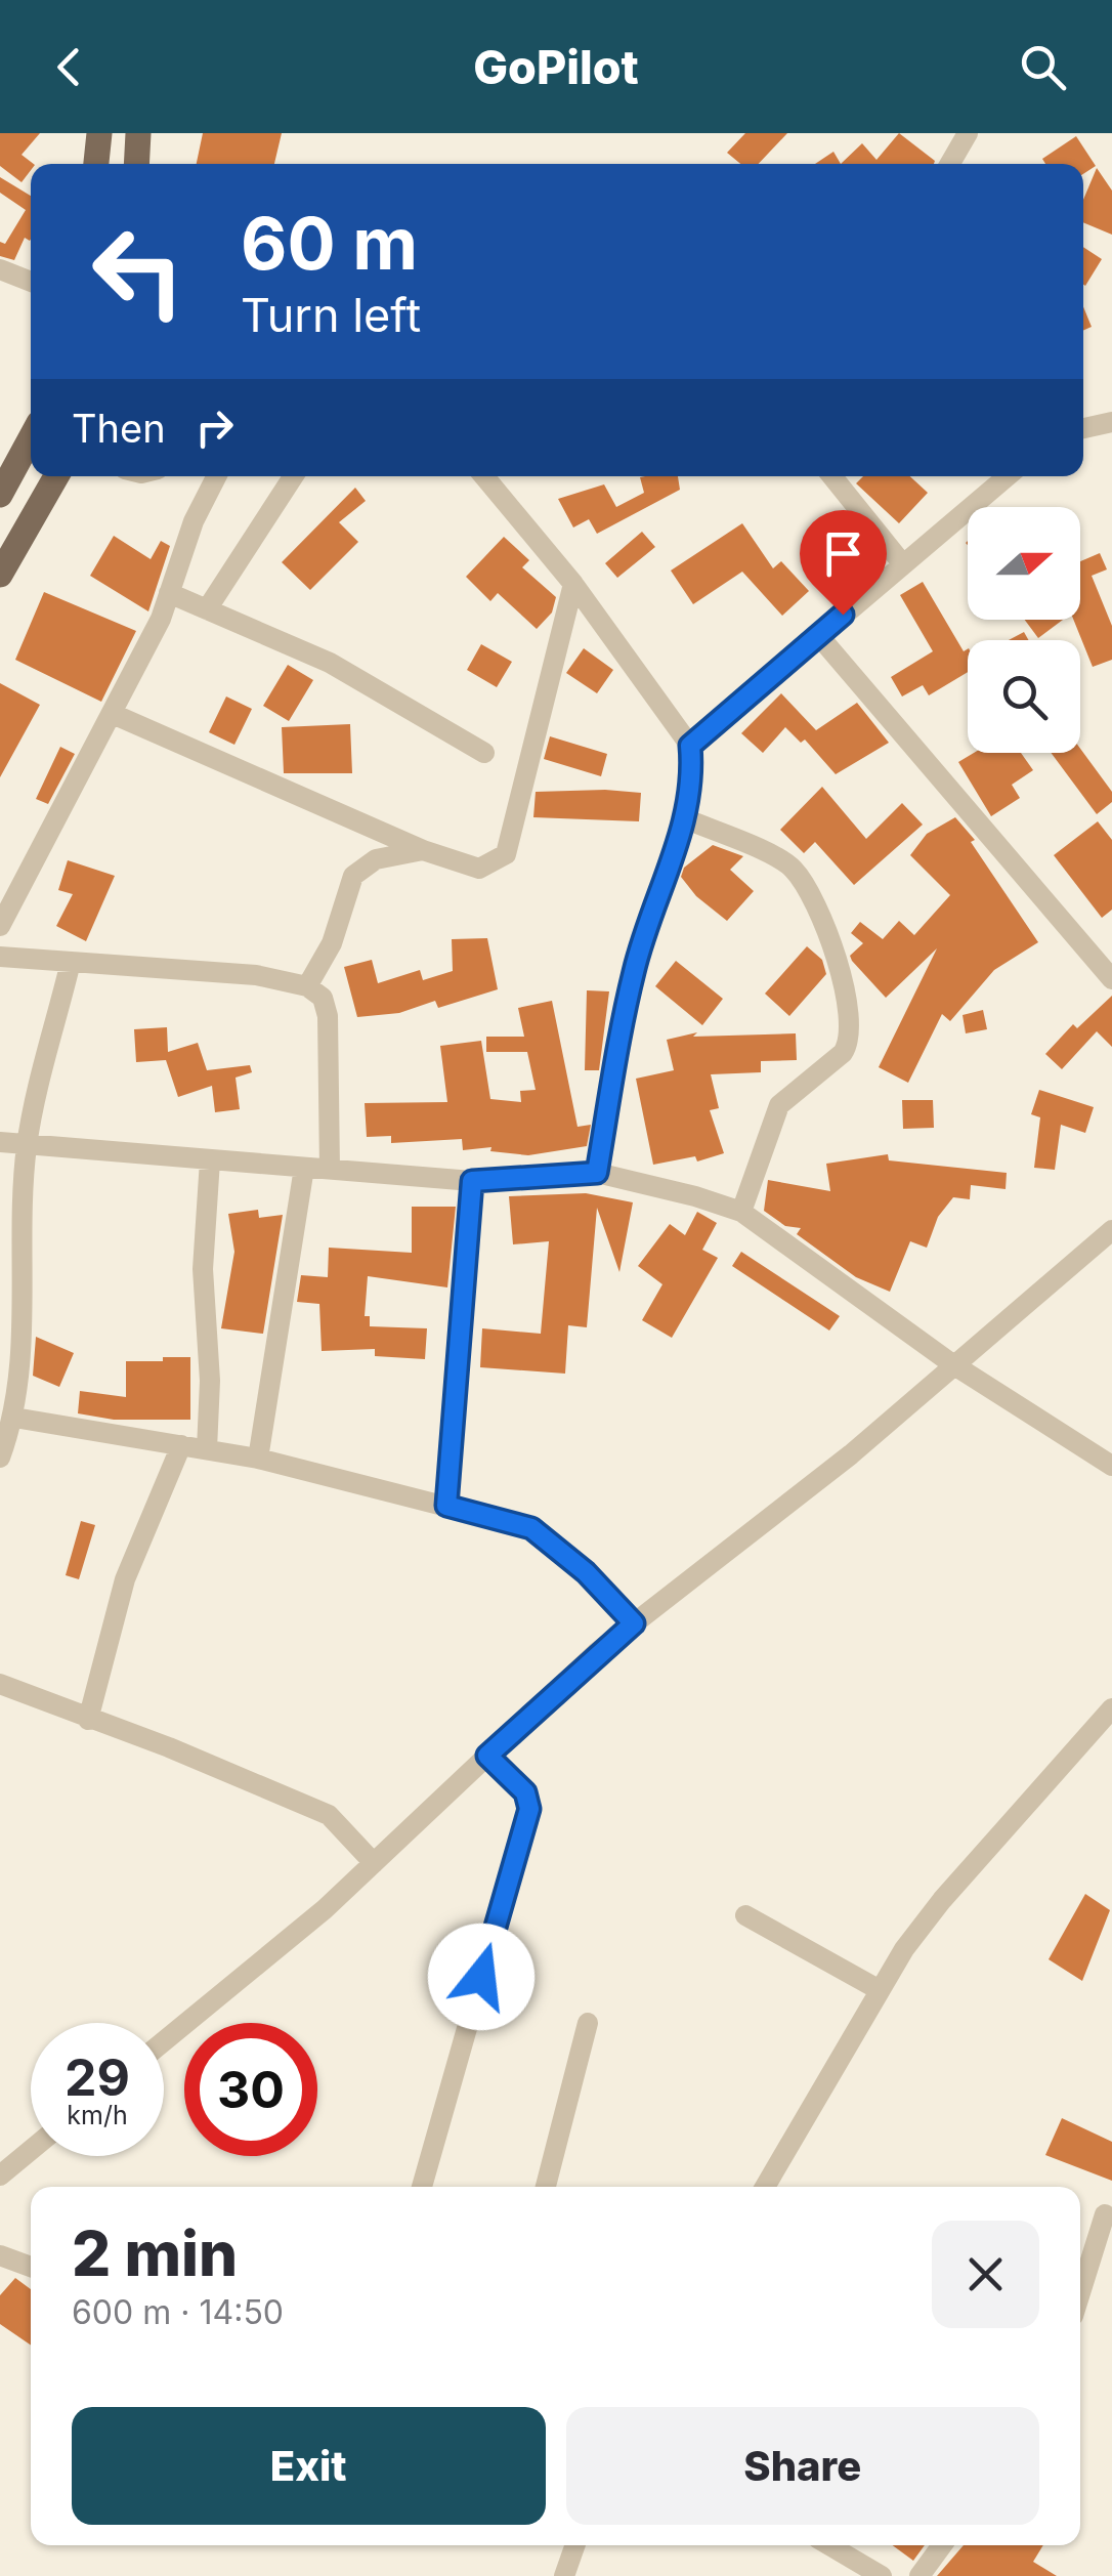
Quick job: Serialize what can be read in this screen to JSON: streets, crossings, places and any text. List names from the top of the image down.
{
  "north": "right",
  "page": {
    "header": "GoPilot",
    "turn": ["60 m", "Turn left"],
    "then": "Then",
    "speed": "29 km/h",
    "limit": "30",
    "heading": ["2 min", "600 m · 14:50"],
    "buttons": ["Exit", "Share"]
  }
}
